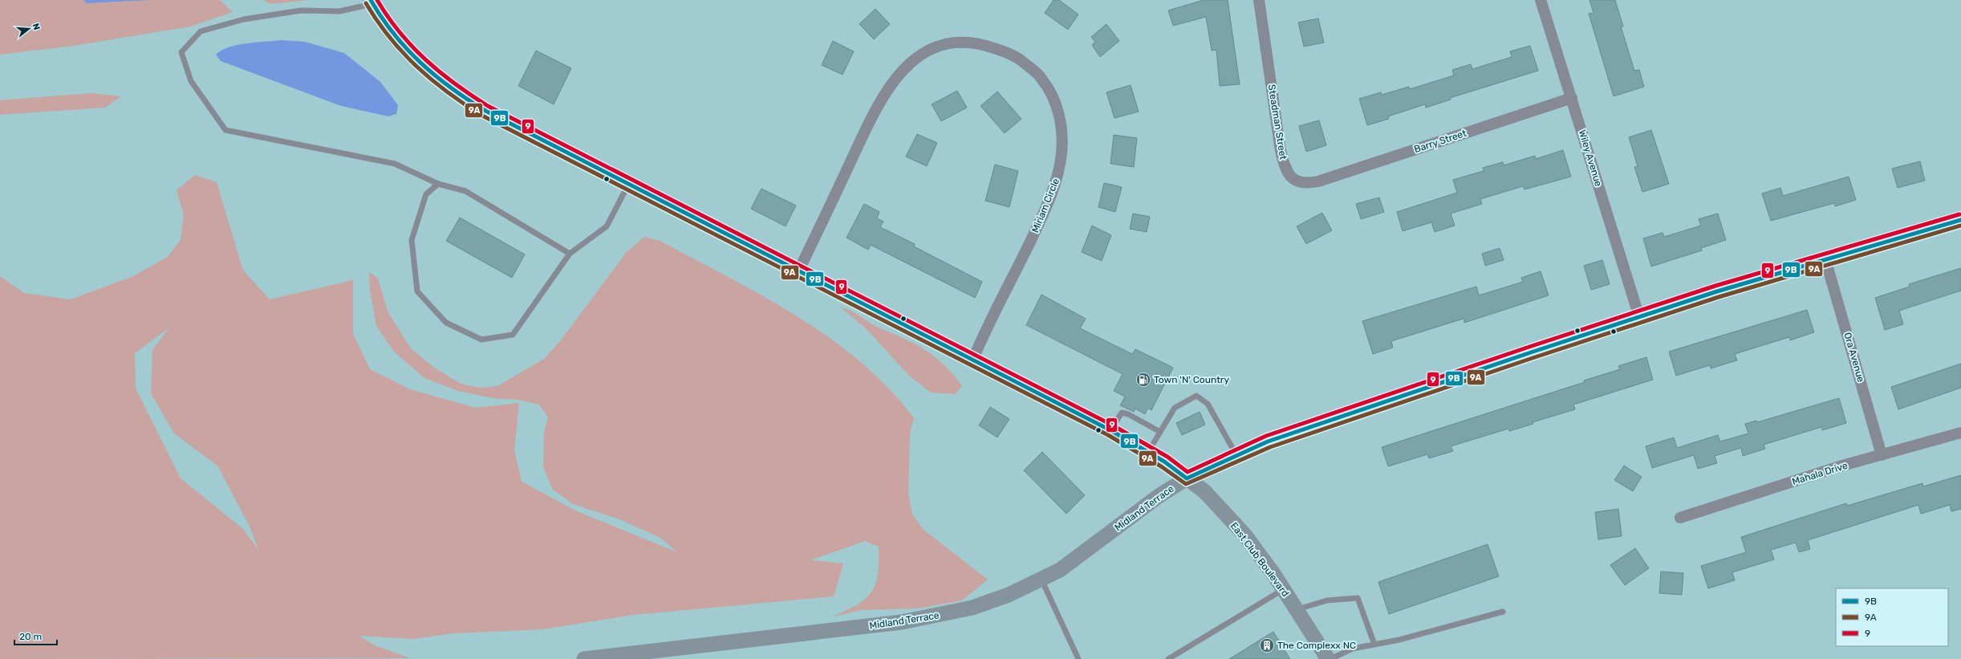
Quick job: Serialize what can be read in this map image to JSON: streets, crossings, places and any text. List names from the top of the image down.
{
  "streets": {
    "street": [
      "Steadman Street",
      "Barry Street",
      "Wiley Avenue",
      "Miriam Circle",
      "Ora Avenue",
      "Mahala Drive",
      "Midland Terrace",
      "East Club Boulevard"
    ]
  },
  "crossings": [
    ["Steadman Street", "Barry Street"],
    ["Barry Street", "Wiley Avenue"],
    ["Wiley Avenue", "Midland Terrace"],
    ["Miriam Circle", "East Club Boulevard"],
    ["Ora Avenue", "Mahala Drive"],
    ["Ora Avenue", "Midland Terrace"],
    ["Midland Terrace", "East Club Boulevard"]
  ],
  "places": {
    "fuel station": ["Town 'N' Country"],
    "building": ["The Complexx NC"]
  },
  "lines": ["transit line 9B", "transit line 9", "transit line 9A"],
  "legend": ["9B", "9A", "9"],
  "scale_bar": "20 m",
  "north": "right"
}
